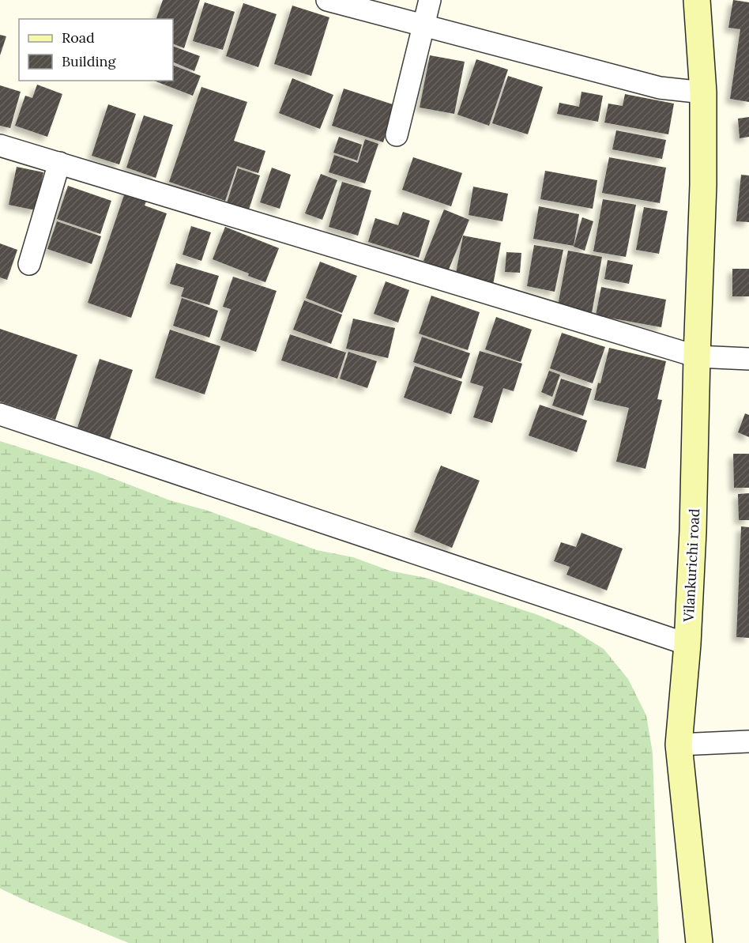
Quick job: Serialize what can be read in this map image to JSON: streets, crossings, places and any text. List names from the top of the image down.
{
  "streets": {
    "main road": ["Vilankurichi road"]
  },
  "legend": ["Road", "Building"]
}
